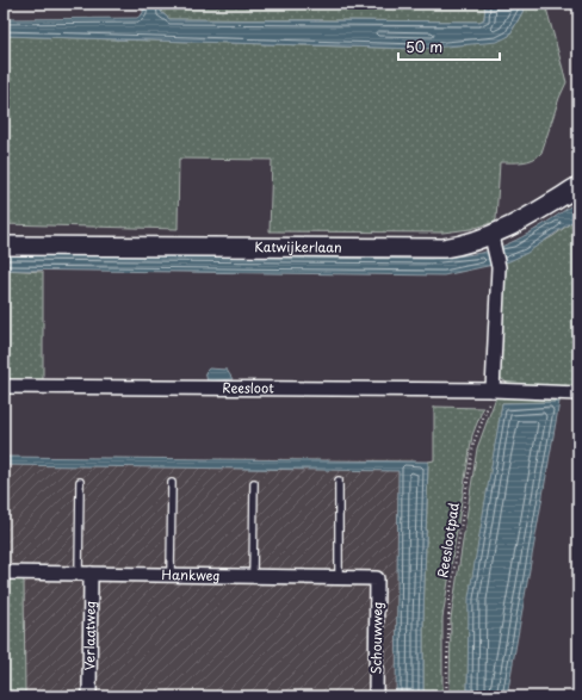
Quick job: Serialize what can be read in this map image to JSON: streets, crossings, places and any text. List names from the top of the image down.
{
  "streets": {
    "street": [
      "Katwijkerlaan",
      "Reesloot",
      "Hankweg",
      "Verlaatweg",
      "Schouwweg"
    ],
    "path": ["Reeslootpad"]
  },
  "crossings": [
    ["Reesloot", "Reeslootpad"],
    ["Hankweg", "Verlaatweg"],
    ["Hankweg", "Schouwweg"]
  ],
  "scale_bar": "50 m"
}
